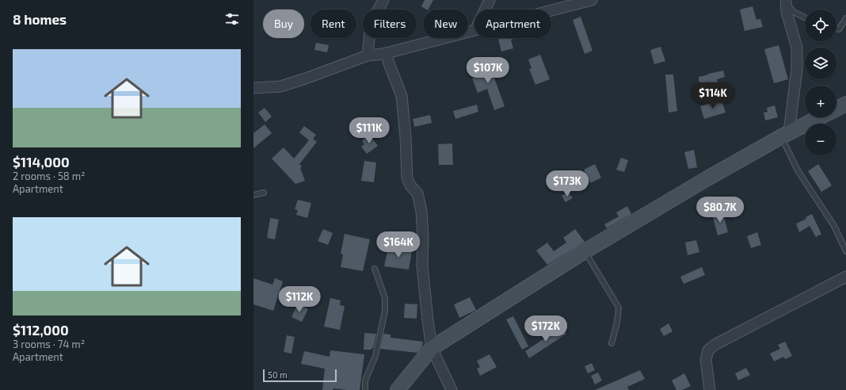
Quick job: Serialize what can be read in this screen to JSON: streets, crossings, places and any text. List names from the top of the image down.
{
  "scale_bar": "50 m",
  "page": {
    "heading": "8 homes",
    "map_buttons": ["+", "−"],
    "chip": [
      "Buy",
      "Rent",
      "Filters",
      "New",
      "Apartment"
    ],
    "list": [
      {
        "name": "$114,000",
        "note": "2 rooms · 58 m² · Apartment"
      },
      {
        "name": "$112,000",
        "note": "3 rooms · 74 m² · Apartment"
      }
    ],
    "price": [
      "$107K",
      "$114K",
      "$111K",
      "$173K",
      "$80.7K",
      "$164K",
      "$112K",
      "$172K"
    ],
    "scale": "50 m"
  }
}
